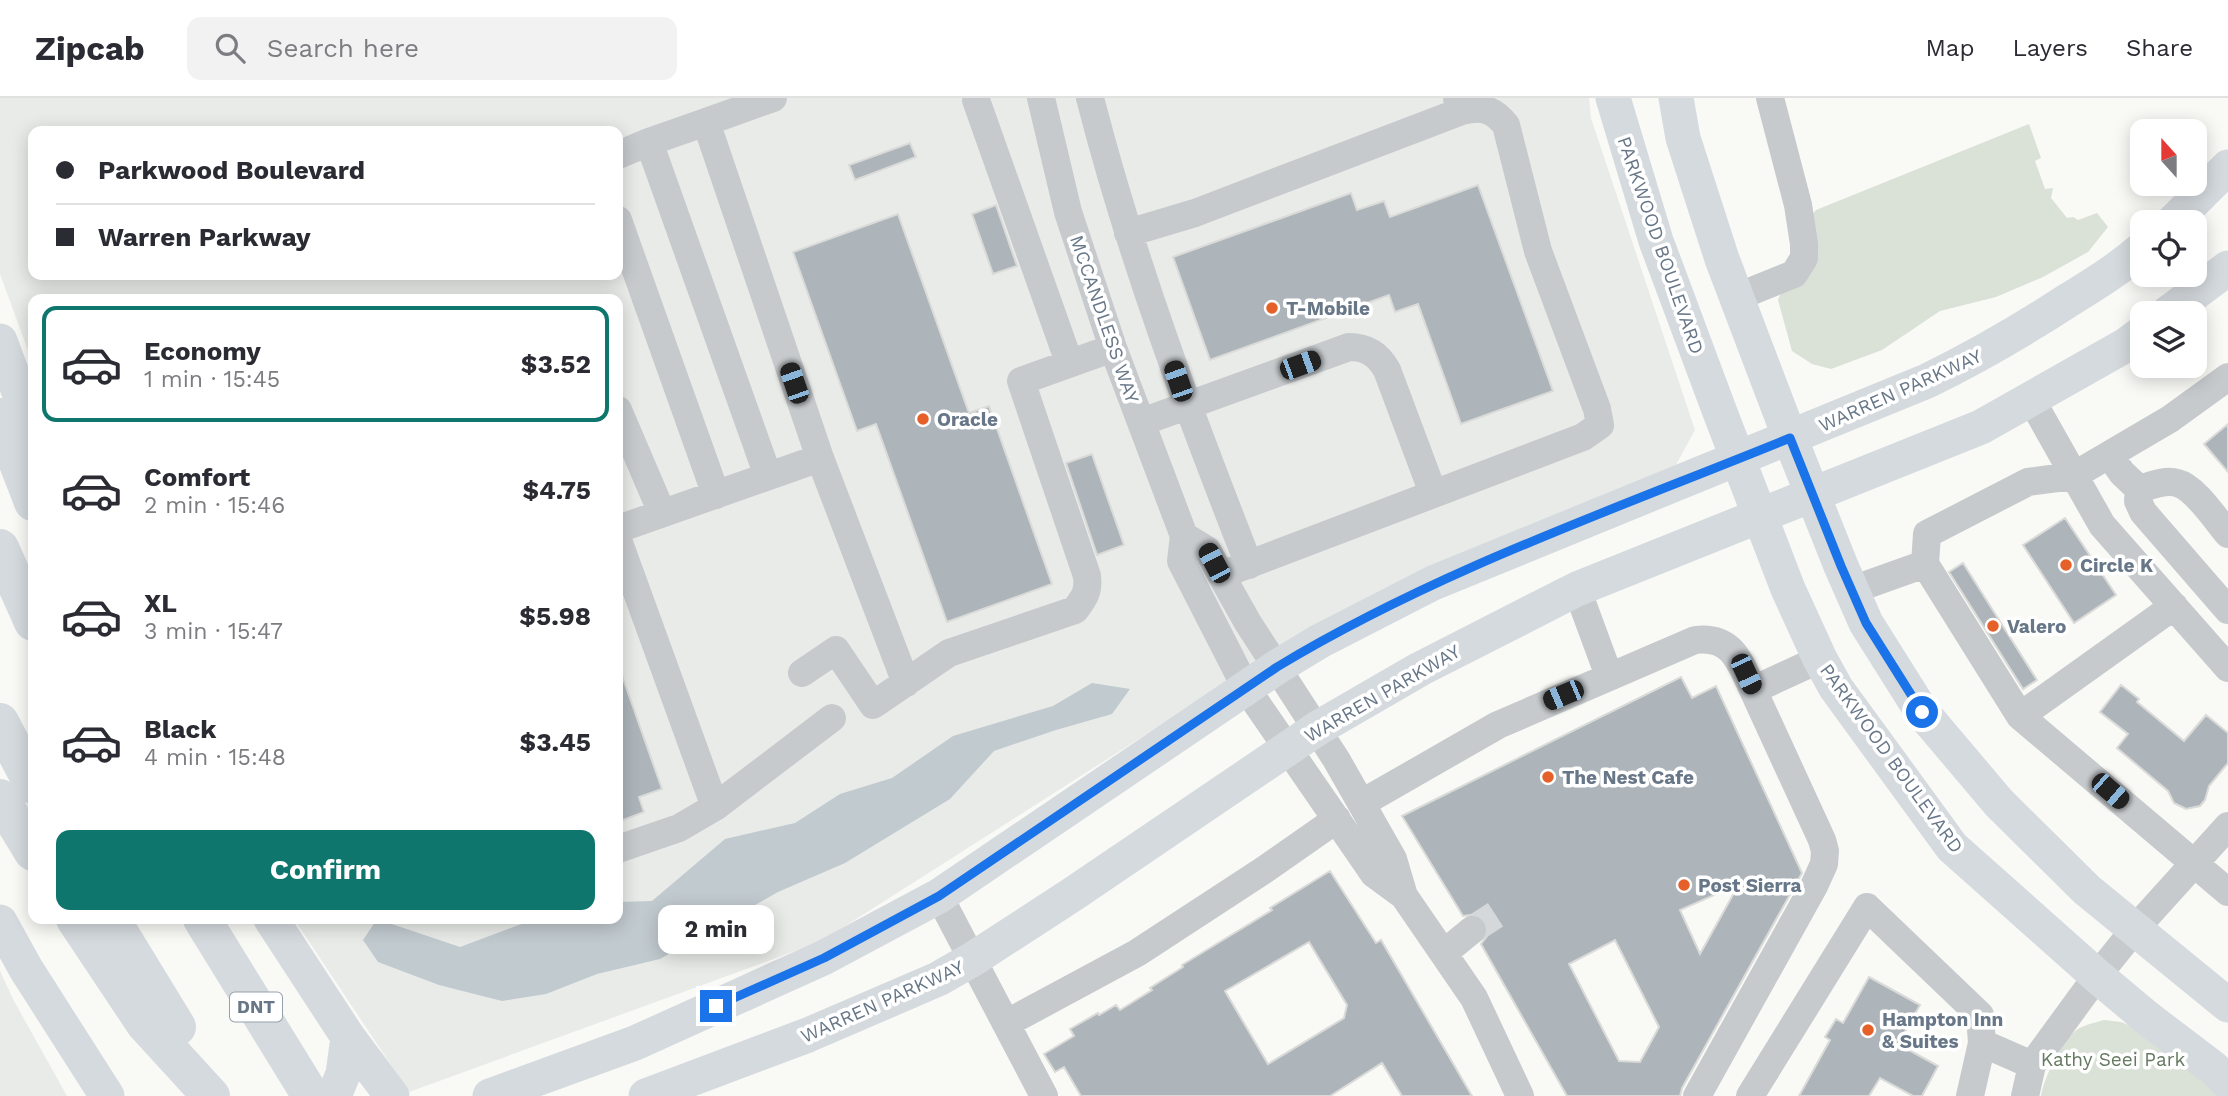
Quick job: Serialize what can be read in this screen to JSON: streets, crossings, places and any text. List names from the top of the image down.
{
  "streets": {
    "highway": ["DNT"],
    "main road": ["PARKWOOD BOULEVARD", "WARREN PARKWAY"],
    "street": ["MCCANDLESS WAY"]
  },
  "crossings": [
    ["PARKWOOD BOULEVARD", "WARREN PARKWAY"],
    ["MCCANDLESS WAY", "WARREN PARKWAY"]
  ],
  "parks": ["Kathy Seei Park"],
  "places": [
    "T-Mobile",
    "Oracle",
    "Circle K",
    "Valero",
    "The Nest Cafe",
    "Post Sierra",
    "Hampton Inn & Suites"
  ],
  "north": "top",
  "page": {
    "header": "Zipcab",
    "search": "Search here",
    "nav": ["Map", "Layers", "Share"],
    "banner": ["Parkwood Boulevard", "Warren Parkway"],
    "list": [
      {
        "name": "Economy",
        "note": "1 min · 15:45",
        "value": "$3.52"
      },
      {
        "name": "Comfort",
        "note": "2 min · 15:46",
        "value": "$4.75"
      },
      {
        "name": "XL",
        "note": "3 min · 15:47",
        "value": "$5.98"
      },
      {
        "name": "Black",
        "note": "4 min · 15:48",
        "value": "$3.45"
      }
    ],
    "buttons": "Confirm",
    "bubble": "2 min"
  }
}
